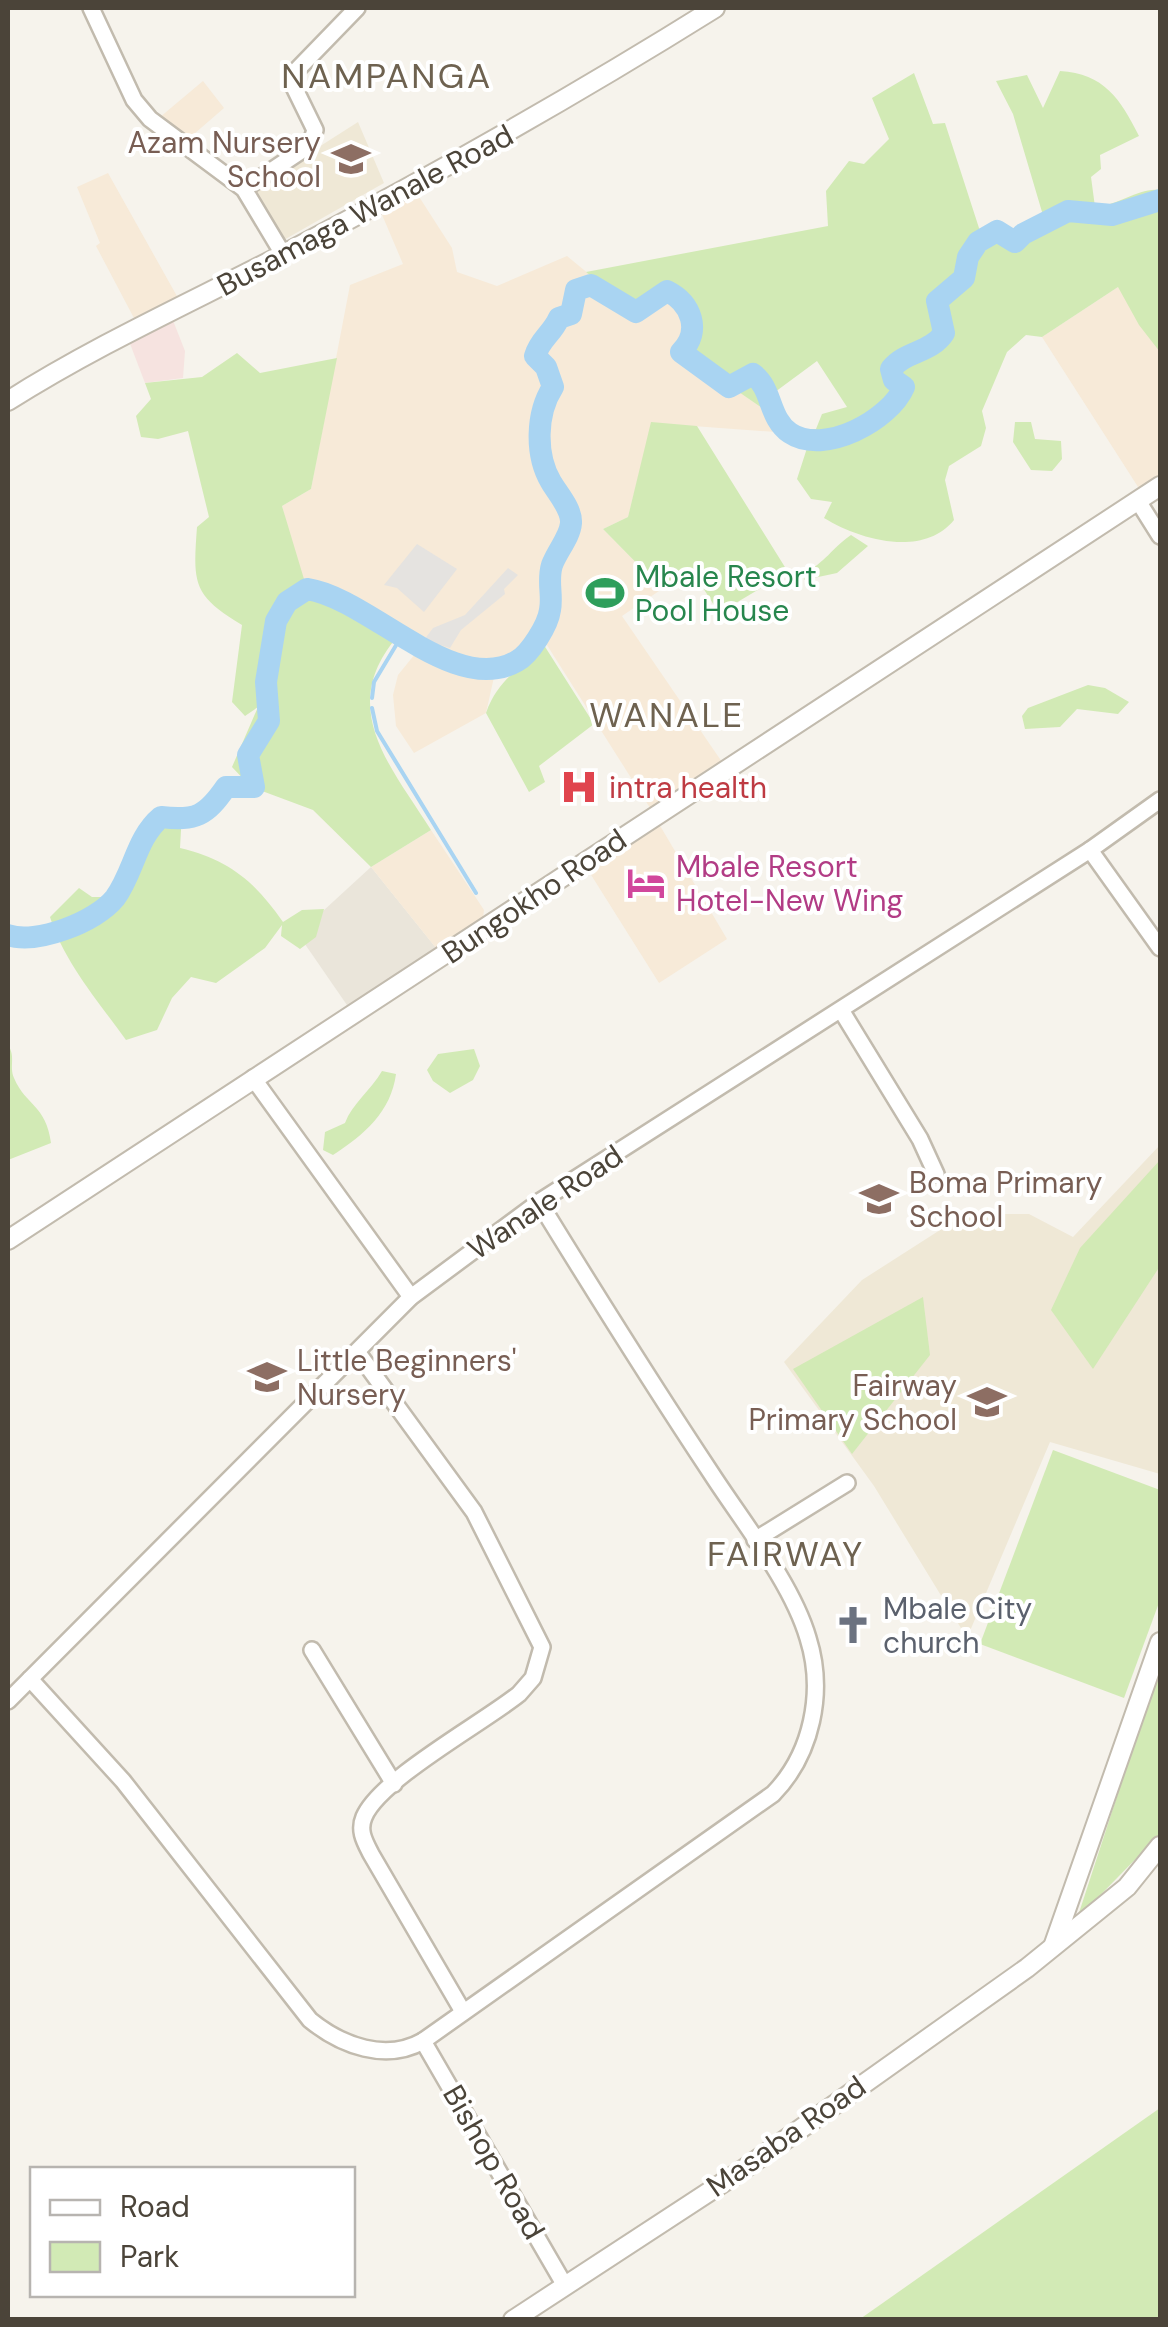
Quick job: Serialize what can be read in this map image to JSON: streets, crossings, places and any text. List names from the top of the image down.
{
  "streets": {
    "street": [
      "Busamaga Wanale Road",
      "Bungokho Road",
      "Wanale Road",
      "Masaba Road",
      "Bishop Road"
    ]
  },
  "crossings": [
    ["Masaba Road", "Bishop Road"]
  ],
  "districts": ["NAMPANGA", "WANALE", "FAIRWAY"],
  "places": {
    "school or university": [
      "Azam Nursery School",
      "Boma Primary School",
      "Little Beginners' Nursery",
      "Fairway Primary School"
    ],
    "sports": ["Mbale Resort Pool House"],
    "hospital": ["intra health"],
    "hotel": ["Mbale Resort Hotel-New Wing"],
    "church": ["Mbale City church"]
  },
  "legend": ["Road", "Park"]
}
